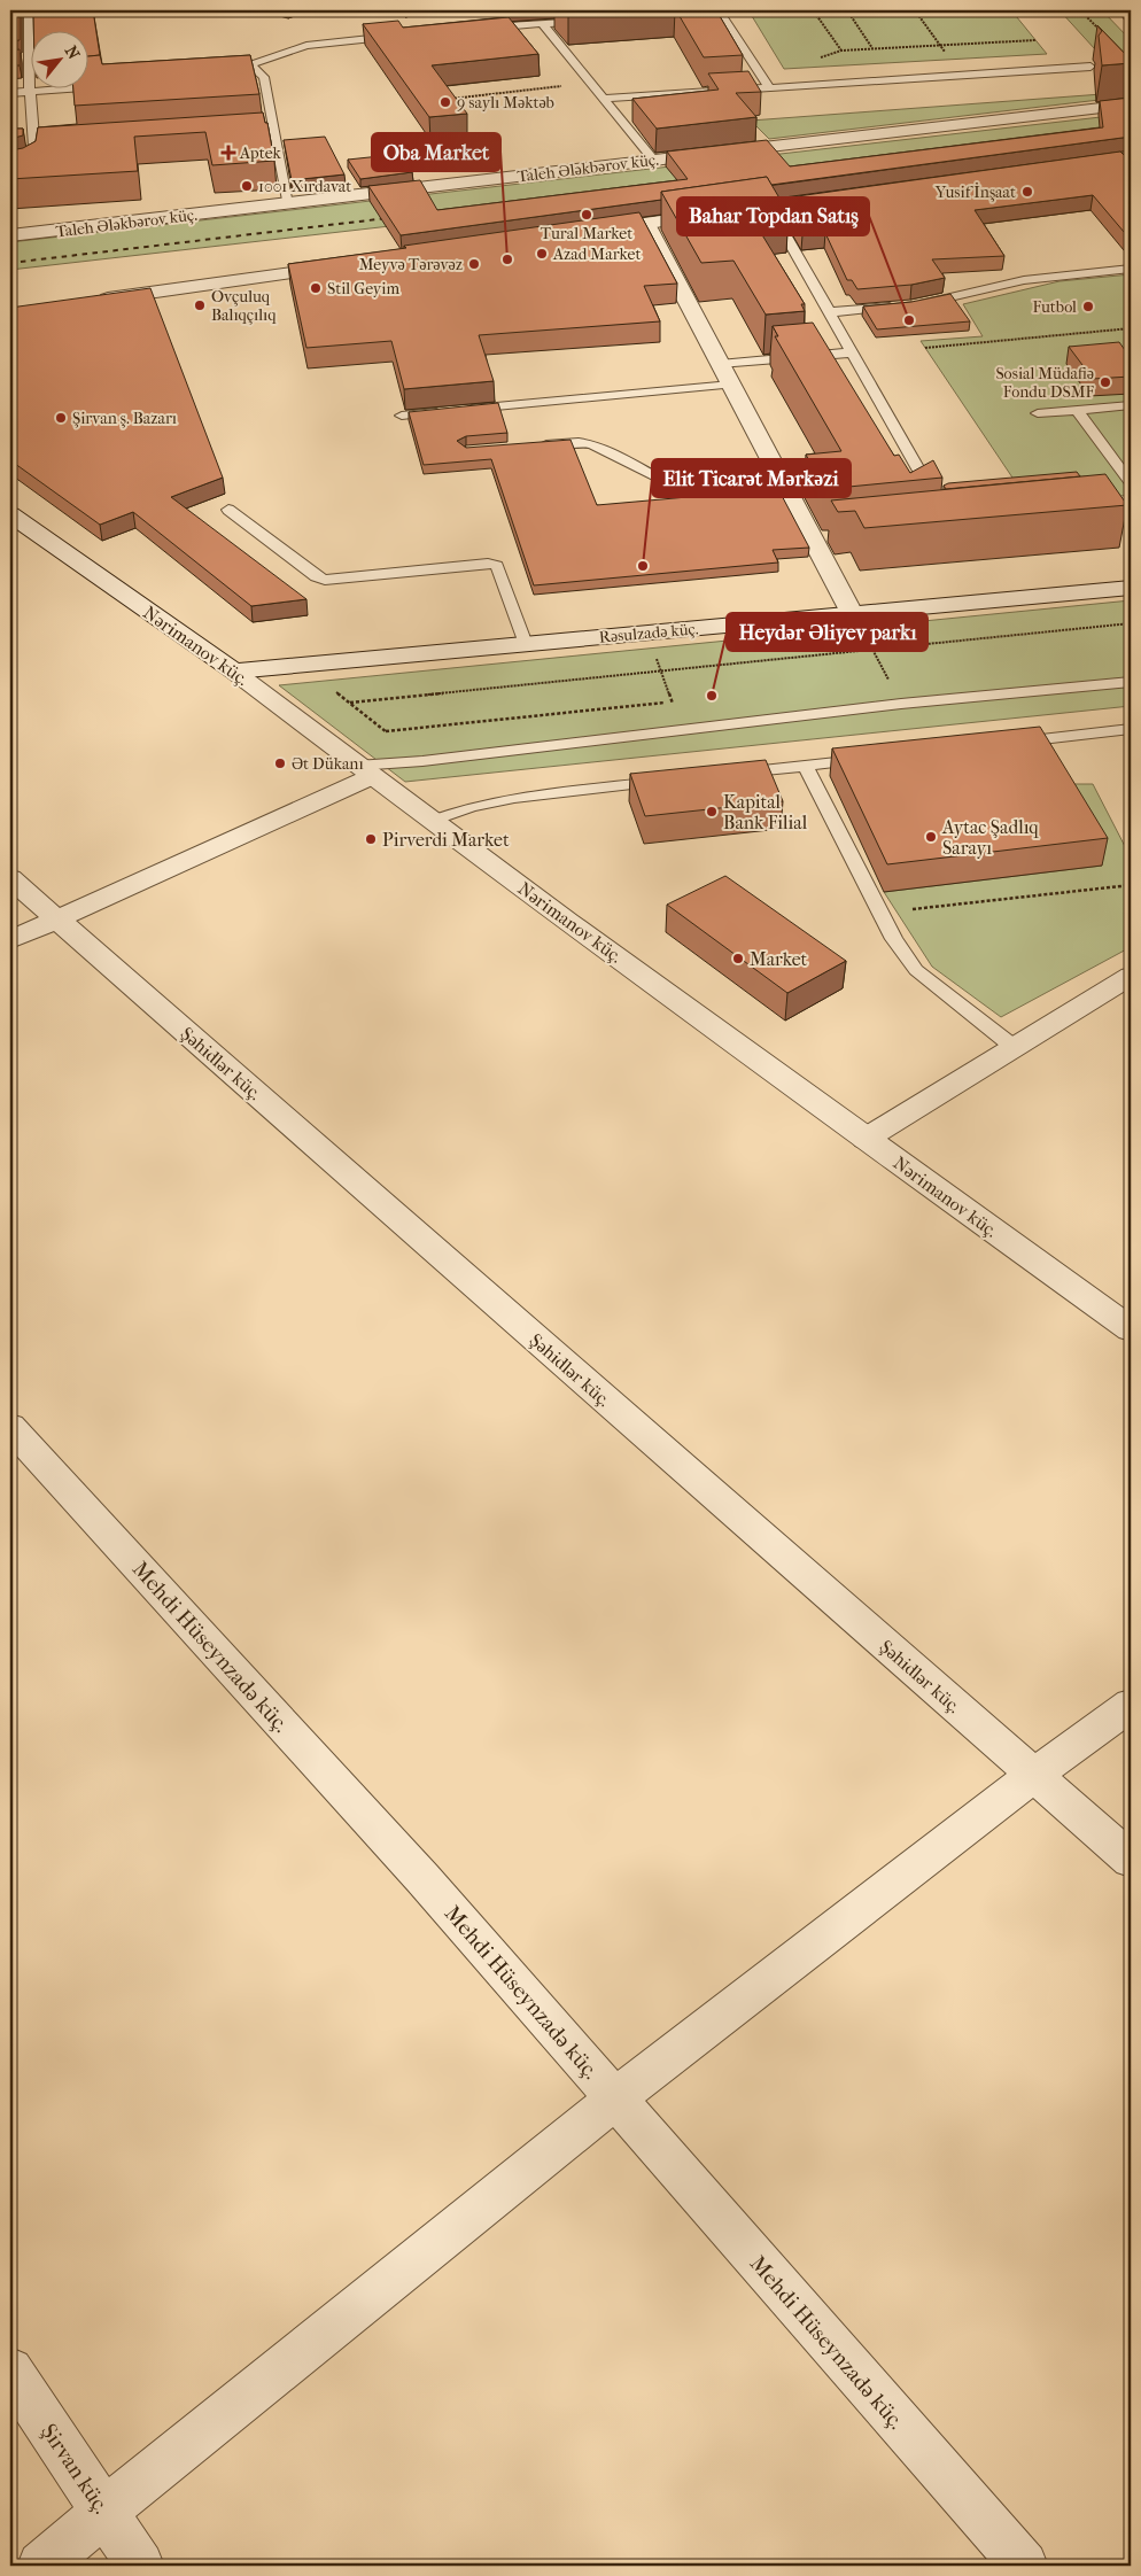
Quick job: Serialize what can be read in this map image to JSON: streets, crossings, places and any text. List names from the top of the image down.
{
  "streets": {
    "street": [
      "Taleh Ələkbərov küç.",
      "Rəsulzadə küç.",
      "Nərimanov küç.",
      "Şəhidlər küç.",
      "Mehdi Hüseynzadə küç.",
      "Şirvan küç."
    ]
  },
  "crossings": [
    ["Rəsulzadə küç.", "Nərimanov küç."]
  ],
  "places": {
    "other": [
      "9 saylı Məktəb",
      "1001 Xırdavat",
      "Yusif İnşaat",
      "Tural Market",
      "Azad Market",
      "Oba Market",
      "Meyvə Tərəvəz",
      "Stil Geyim",
      "Ovçuluq Balıqçılıq",
      "Futbol",
      "Bahar Topdan Satış",
      "Sosial Müdafiə Fondu DSMF",
      "Şirvan ş. Bazarı",
      "Elit Ticarət Mərkəzi",
      "Heydər Əliyev parkı",
      "Ət Dükanı",
      "Kapital Bank Filial",
      "Aytac Şadlıq Sarayı",
      "Pirverdi Market",
      "Market"
    ],
    "health": ["Aptek"]
  },
  "north": "top right"
}
